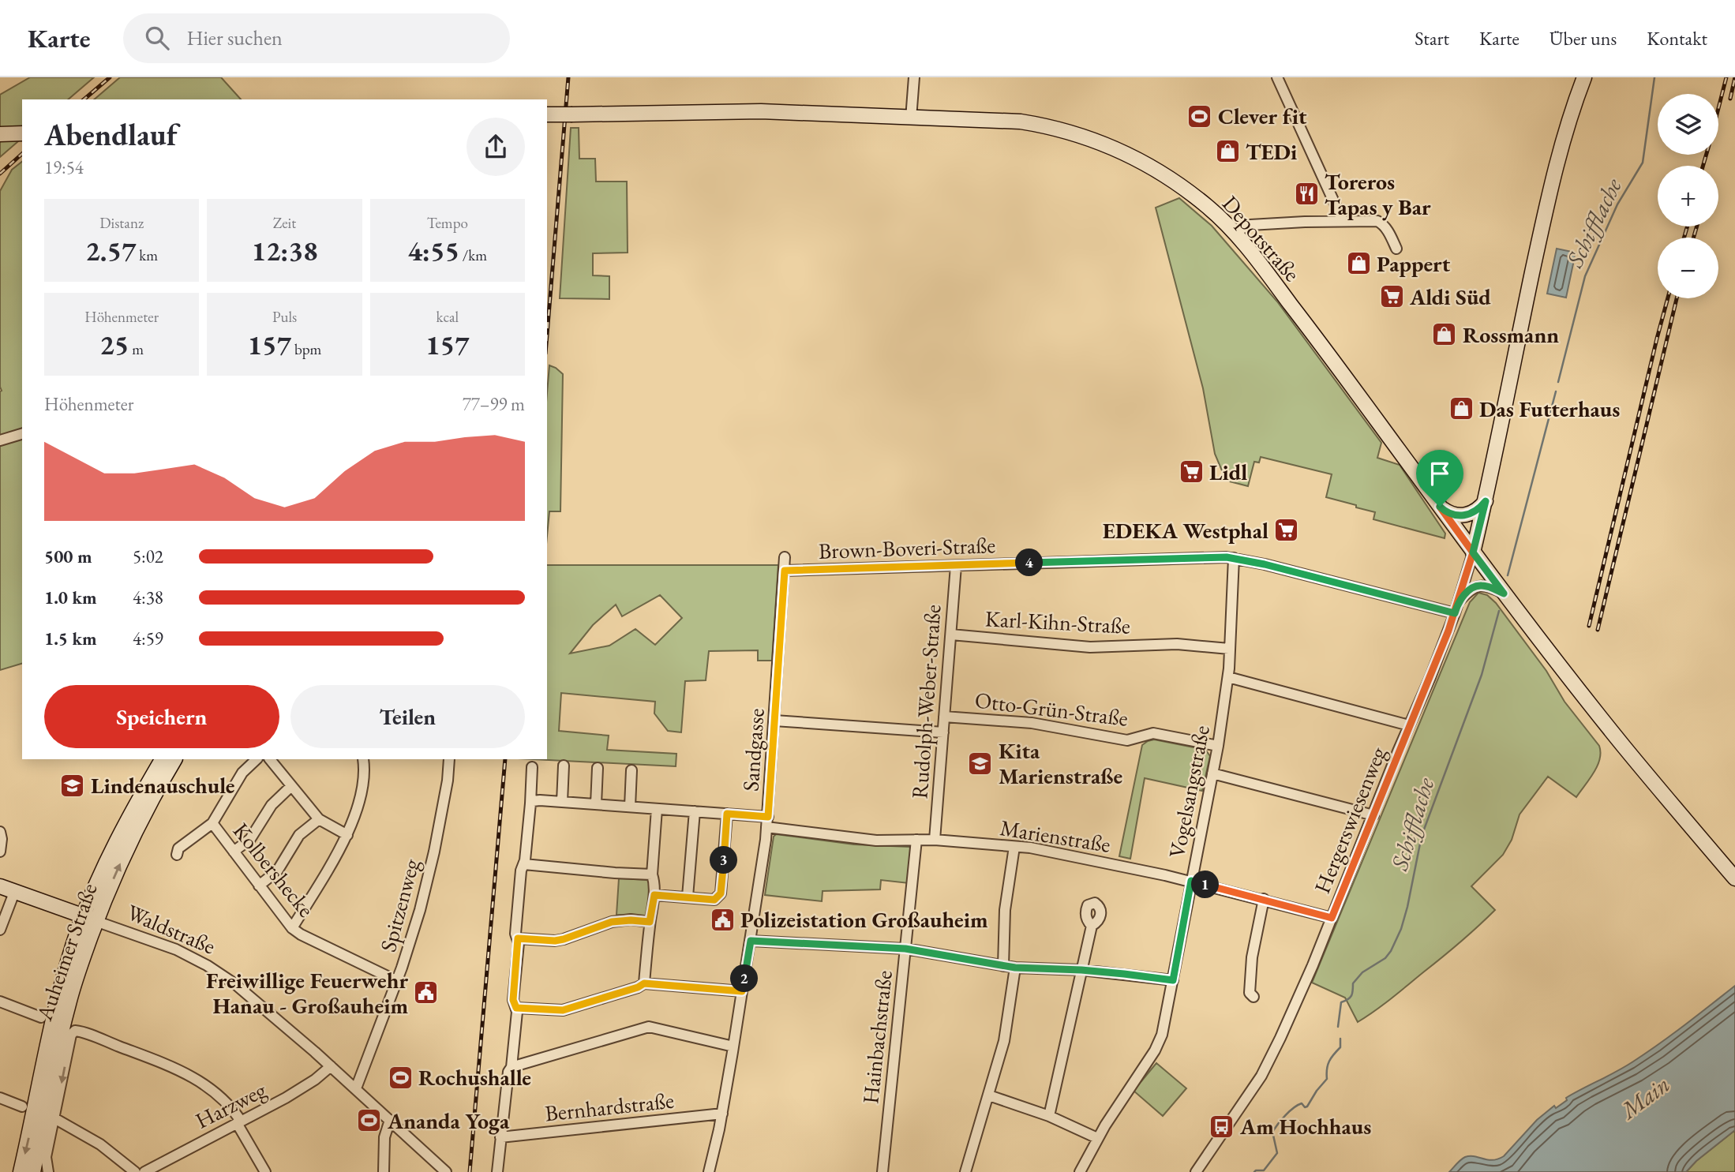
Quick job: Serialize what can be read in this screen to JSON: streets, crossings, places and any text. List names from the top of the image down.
{
  "streets": {
    "main road": ["Depotstraße", "Waldstraße", "Auheimer Straße"],
    "street": [
      "Brown-Boveri-Straße",
      "Karl-Kihn-Straße",
      "Rudolph-Weber-Straße",
      "Otto-Grün-Straße",
      "Sandgasse",
      "Vogelsangstraße",
      "Hergerswiesenweg",
      "Marienstraße",
      "Kolbershecke",
      "Spitzenweg",
      "Hainbachstraße",
      "Harzweg",
      "Bernhardstraße"
    ]
  },
  "crossings": [
    ["Depotstraße", "Hergerswiesenweg"],
    ["Brown-Boveri-Straße", "Rudolph-Weber-Straße"],
    ["Brown-Boveri-Straße", "Sandgasse"],
    ["Brown-Boveri-Straße", "Vogelsangstraße"],
    ["Brown-Boveri-Straße", "Hergerswiesenweg"],
    ["Karl-Kihn-Straße", "Rudolph-Weber-Straße"],
    ["Karl-Kihn-Straße", "Vogelsangstraße"],
    ["Rudolph-Weber-Straße", "Otto-Grün-Straße"],
    ["Rudolph-Weber-Straße", "Marienstraße"],
    ["Otto-Grün-Straße", "Vogelsangstraße"],
    ["Sandgasse", "Marienstraße"],
    ["Sandgasse", "Bernhardstraße"],
    ["Vogelsangstraße", "Marienstraße"],
    ["Hergerswiesenweg", "Marienstraße"],
    ["Marienstraße", "Hainbachstraße"],
    ["Kolbershecke", "Spitzenweg"],
    ["Spitzenweg", "Waldstraße"],
    ["Waldstraße", "Auheimer Straße"],
    ["Waldstraße", "Harzweg"]
  ],
  "water": ["Schifflache", "Main"],
  "places": {
    "sports": ["Clever fit", "Rochushalle", "Ananda Yoga"],
    "shop": [
      "TEDi",
      "Pappert",
      "Rossmann",
      "Das Futterhaus"
    ],
    "restaurant": ["Toreros Tapas y Bar"],
    "supermarket": ["Aldi Süd", "Lidl", "EDEKA Westphal"],
    "school or university": ["Kita Marienstraße", "Lindenauschule"],
    "public building": ["Polizeistation Großauheim", "Freiwillige Feuerwehr Hanau - Großauheim"],
    "bus stop": ["Am Hochhaus"]
  },
  "page": {
    "header": "Karte",
    "search": "Hier suchen",
    "nav": [
      "Start",
      "Karte",
      "Über uns",
      "Kontakt"
    ],
    "map_buttons": ["+", "−"],
    "heading": ["Abendlauf", "19:54"],
    "stats": [
      ["Distanz", "2.57 km"],
      ["Zeit", "12:38"],
      ["Tempo", "4:55 /km"],
      ["Höhenmeter", "25 m"],
      ["Puls", "157 bpm"],
      ["kcal", "157"]
    ],
    "chart": ["Höhenmeter", "77–99 m"],
    "list": [
      {
        "name": "500 m",
        "note": "5:02"
      },
      {
        "name": "1.0 km",
        "note": "4:38"
      },
      {
        "name": "1.5 km",
        "note": "4:59"
      }
    ],
    "pins": [
      "4",
      "3",
      "1",
      "2"
    ],
    "buttons": ["Speichern", "Teilen"]
  }
}
